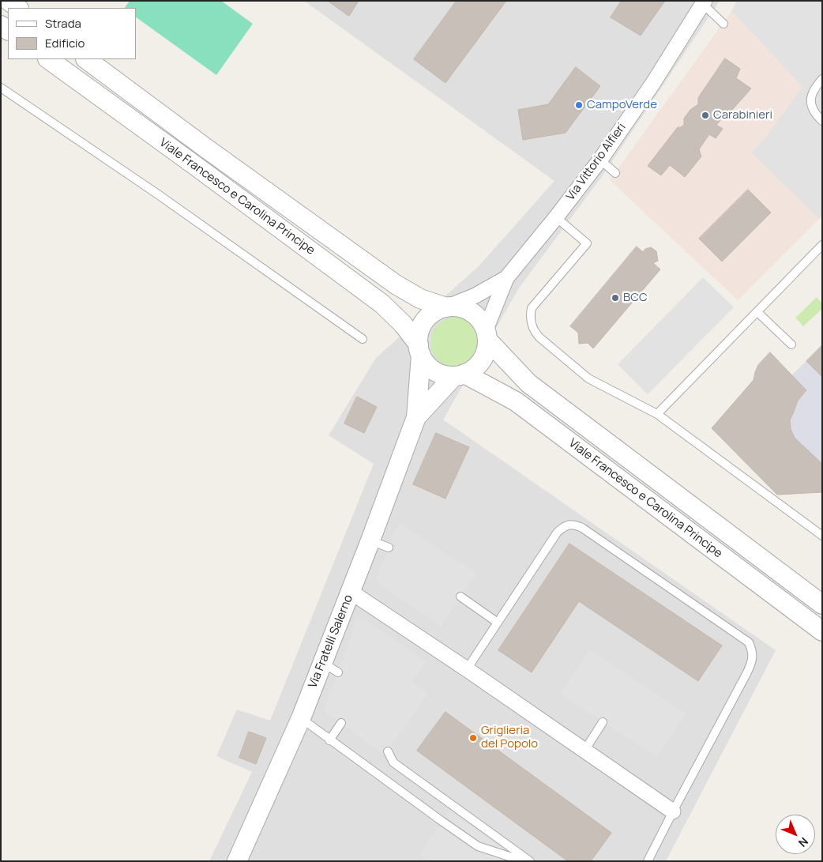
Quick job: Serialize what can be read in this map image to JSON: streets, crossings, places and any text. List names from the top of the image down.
{
  "streets": {
    "street": ["Via Vittorio Alfieri", "Viale Francesco e Carolina Principe", "Via Fratelli Salerno"]
  },
  "crossings": [
    ["Via Vittorio Alfieri", "Viale Francesco e Carolina Principe"],
    ["Via Vittorio Alfieri", "Via Fratelli Salerno"],
    ["Viale Francesco e Carolina Principe", "Via Fratelli Salerno"]
  ],
  "places": [
    "CampoVerde",
    "Carabinieri",
    "BCC",
    "Griglieria del Popolo"
  ],
  "legend": ["Strada", "Edificio"],
  "north": "bottom right"
}
